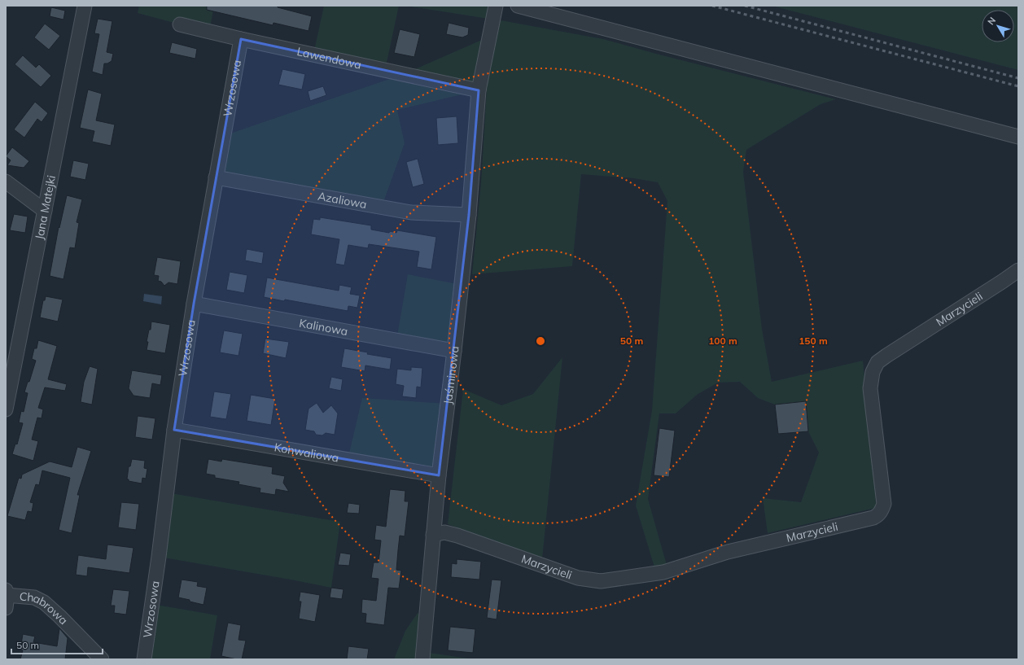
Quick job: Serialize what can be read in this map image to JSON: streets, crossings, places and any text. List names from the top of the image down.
{
  "streets": {
    "street": [
      "Lawendowa",
      "Wrzosowa",
      "Azaliowa",
      "Jana Matejki",
      "Marzycieli",
      "Kalinowa",
      "Jaśminowa",
      "Konwaliowa",
      "Chabrowa"
    ]
  },
  "crossings": [
    ["Lawendowa", "Wrzosowa"],
    ["Lawendowa", "Jaśminowa"],
    ["Wrzosowa", "Azaliowa"],
    ["Wrzosowa", "Kalinowa"],
    ["Wrzosowa", "Konwaliowa"],
    ["Azaliowa", "Jaśminowa"],
    ["Marzycieli", "Jaśminowa"],
    ["Kalinowa", "Jaśminowa"],
    ["Jaśminowa", "Konwaliowa"]
  ],
  "scale_bar": "50 m",
  "north": "top left",
  "rings": ["50 m", "100 m", "150 m"]
}
